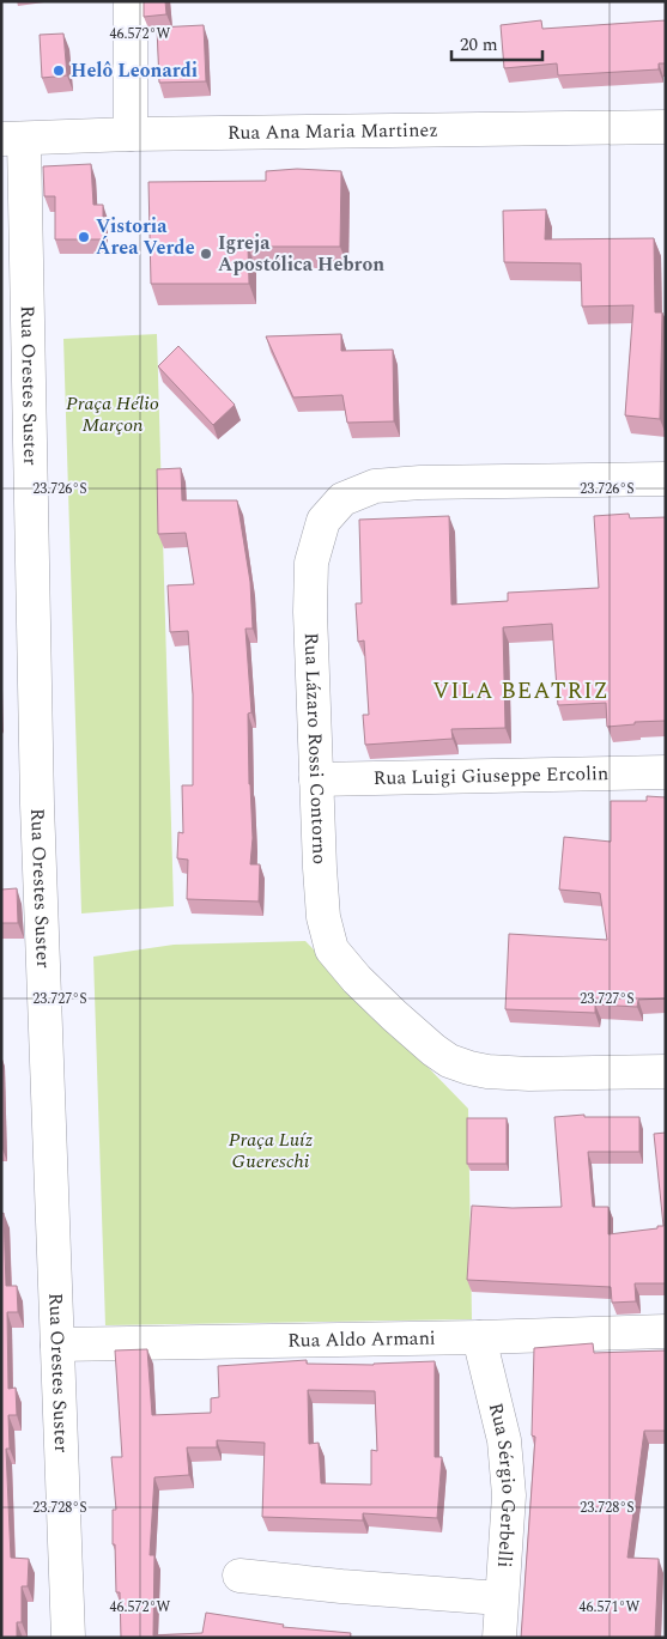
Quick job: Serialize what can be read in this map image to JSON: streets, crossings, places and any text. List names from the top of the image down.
{
  "streets": {
    "street": [
      "Rua Ana Maria Martinez",
      "Rua Orestes Suster",
      "Rua Lázaro Rossi Contorno",
      "Rua Luigi Giuseppe Ercolin",
      "Rua Aldo Armani",
      "Rua Sérgio Gerbelli"
    ]
  },
  "crossings": [
    ["Rua Ana Maria Martinez", "Rua Orestes Suster"],
    ["Rua Orestes Suster", "Rua Aldo Armani"],
    ["Rua Lázaro Rossi Contorno", "Rua Luigi Giuseppe Ercolin"],
    ["Rua Aldo Armani", "Rua Sérgio Gerbelli"]
  ],
  "districts": ["VILA BEATRIZ"],
  "parks": ["Praça Hélio Marçon", "Praça Luíz Guereschi"],
  "places": ["Helô Leonardi", "Vistoria Área Verde", "Igreja Apostólica Hebron"],
  "scale_bar": "20 m",
  "coordinates": [
    "46.572°W",
    "23.726°S",
    "23.727°S",
    "23.728°S",
    "46.571°W"
  ]
}
